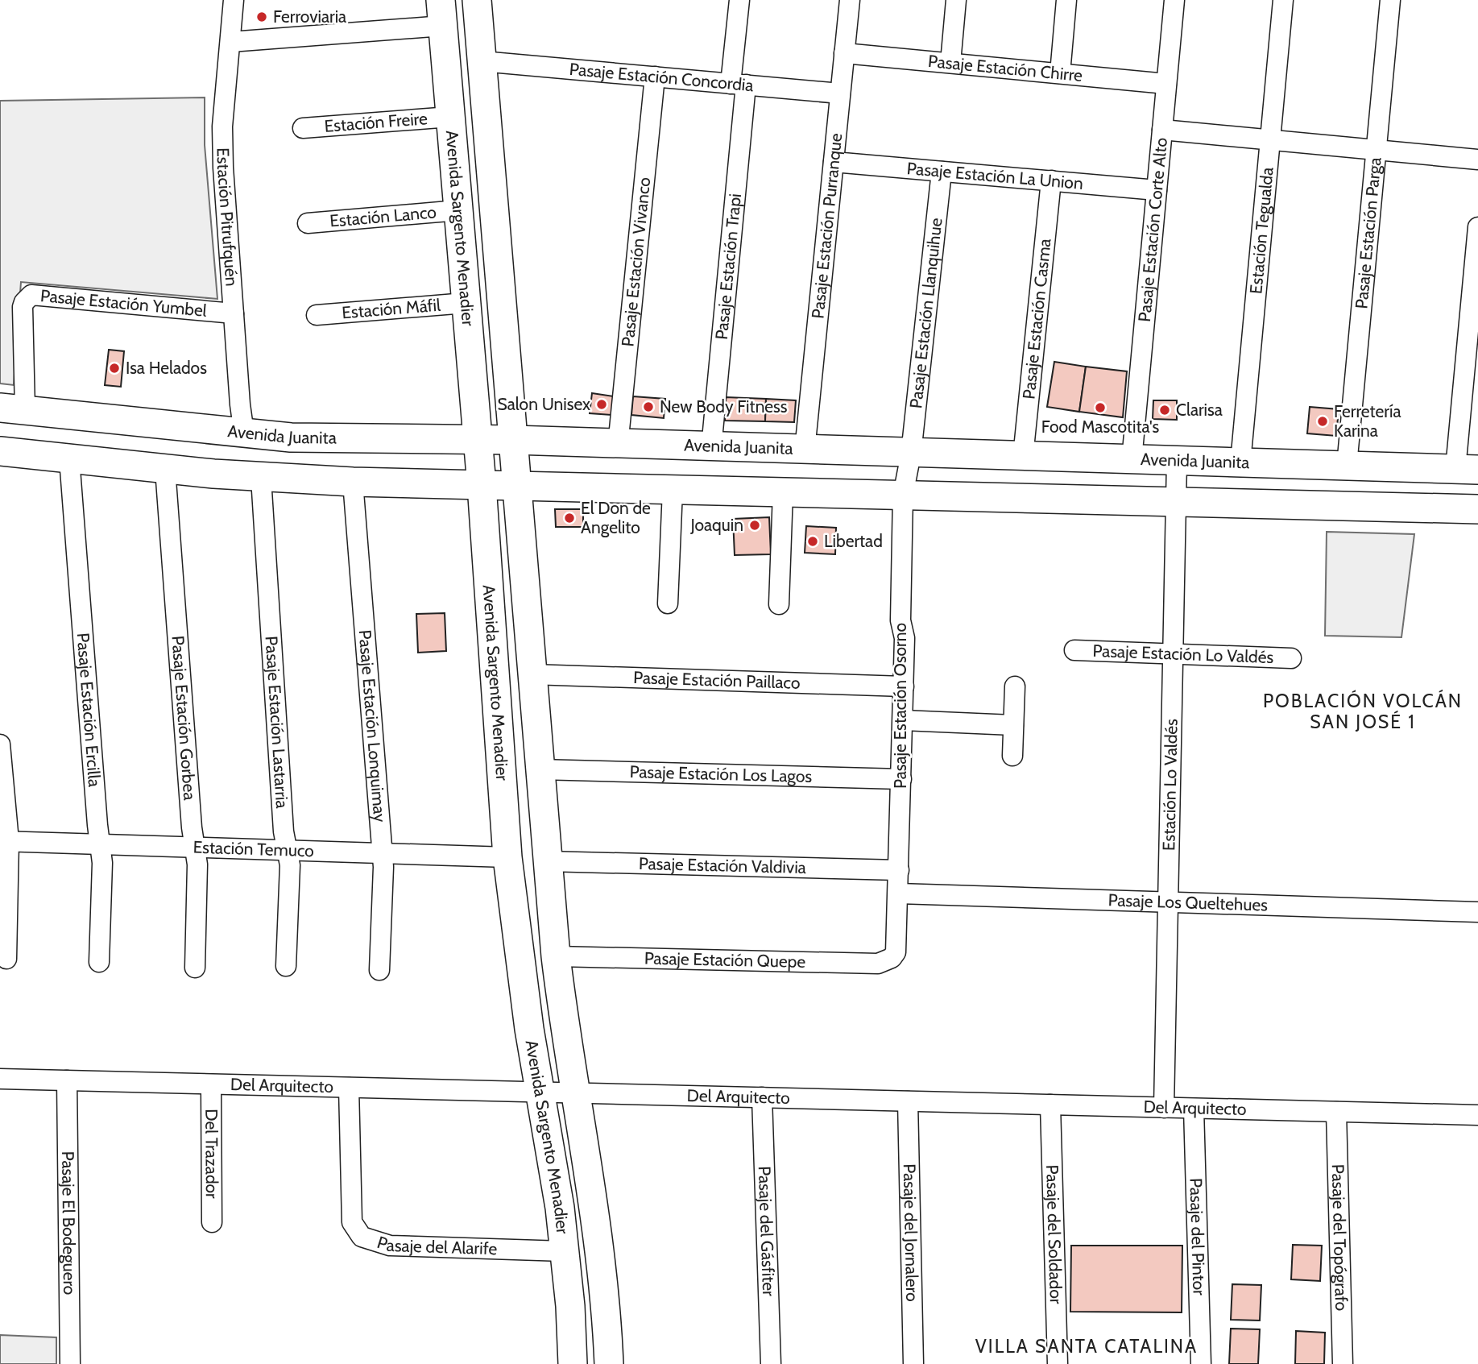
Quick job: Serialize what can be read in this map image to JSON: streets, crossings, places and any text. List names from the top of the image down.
{
  "streets": {
    "main road": ["Avenida Sargento Menadier", "Avenida Juanita"],
    "street": [
      "Pasaje Estación Chirre",
      "Pasaje Estación Concordia",
      "Estación Freire",
      "Pasaje Estación La Union",
      "Estación Pitrufquén",
      "Estación Lanco",
      "Pasaje Estación Purranque",
      "Pasaje Estación Corte Alto",
      "Estación Tegualda",
      "Pasaje Estación Parga",
      "Pasaje Estación Vivanco",
      "Pasaje Estación Trapi",
      "Pasaje Estación Yumbel",
      "Estación Máfil",
      "Pasaje Estación Llanquihue",
      "Pasaje Estación Casma",
      "Pasaje Estación Lo Valdés",
      "Pasaje Estación Paillaco",
      "Pasaje Estación Osorno",
      "Pasaje Estación Ercilla",
      "Pasaje Estación Gorbea",
      "Pasaje Estación Lastarria",
      "Pasaje Estación Lonquimay",
      "Pasaje Estación Los Lagos",
      "Estación Lo Valdés",
      "Estación Temuco",
      "Pasaje Estación Valdivia",
      "Pasaje Los Queltehues",
      "Pasaje Estación Quepe",
      "Del Arquitecto",
      "Del Trazador",
      "Pasaje El Bodeguero",
      "Pasaje del Gásfiter",
      "Pasaje del Jornalero",
      "Pasaje del Soldador",
      "Pasaje del Pintor",
      "Pasaje del Topógrafo",
      "Pasaje del Alarife"
    ]
  },
  "crossings": [
    ["Pasaje Estación Chirre", "Pasaje Estación Purranque"],
    ["Pasaje Estación Chirre", "Pasaje Estación Corte Alto"],
    ["Pasaje Estación Concordia", "Pasaje Estación Purranque"],
    ["Pasaje Estación Concordia", "Avenida Sargento Menadier"],
    ["Pasaje Estación Concordia", "Pasaje Estación Vivanco"],
    ["Pasaje Estación Concordia", "Pasaje Estación Trapi"],
    ["Estación Freire", "Avenida Sargento Menadier"],
    ["Pasaje Estación La Union", "Pasaje Estación Purranque"],
    ["Pasaje Estación La Union", "Pasaje Estación Corte Alto"],
    ["Pasaje Estación La Union", "Pasaje Estación Llanquihue"],
    ["Pasaje Estación La Union", "Pasaje Estación Casma"],
    ["Estación Pitrufquén", "Pasaje Estación Yumbel"],
    ["Estación Pitrufquén", "Avenida Juanita"],
    ["Estación Lanco", "Avenida Sargento Menadier"],
    ["Pasaje Estación Purranque", "Avenida Juanita"],
    ["Avenida Sargento Menadier", "Estación Máfil"],
    ["Avenida Sargento Menadier", "Avenida Juanita"],
    ["Avenida Sargento Menadier", "Pasaje Estación Paillaco"],
    ["Avenida Sargento Menadier", "Pasaje Estación Los Lagos"],
    ["Avenida Sargento Menadier", "Estación Temuco"],
    ["Avenida Sargento Menadier", "Pasaje Estación Valdivia"],
    ["Avenida Sargento Menadier", "Pasaje Estación Quepe"],
    ["Avenida Sargento Menadier", "Del Arquitecto"],
    ["Avenida Sargento Menadier", "Pasaje del Alarife"],
    ["Pasaje Estación Corte Alto", "Avenida Juanita"],
    ["Estación Tegualda", "Avenida Juanita"],
    ["Pasaje Estación Parga", "Avenida Juanita"],
    ["Pasaje Estación Vivanco", "Avenida Juanita"],
    ["Pasaje Estación Trapi", "Avenida Juanita"],
    ["Pasaje Estación Yumbel", "Avenida Juanita"],
    ["Pasaje Estación Llanquihue", "Avenida Juanita"],
    ["Pasaje Estación Llanquihue", "Pasaje Estación Osorno"],
    ["Pasaje Estación Casma", "Avenida Juanita"],
    ["Avenida Juanita", "Pasaje Estación Osorno"],
    ["Avenida Juanita", "Estación Lo Valdés"],
    ["Pasaje Estación Lo Valdés", "Estación Lo Valdés"],
    ["Pasaje Estación Paillaco", "Pasaje Estación Osorno"],
    ["Pasaje Estación Osorno", "Pasaje Estación Los Lagos"],
    ["Pasaje Estación Osorno", "Pasaje Estación Valdivia"],
    ["Pasaje Estación Osorno", "Pasaje Los Queltehues"],
    ["Pasaje Estación Osorno", "Pasaje Estación Quepe"],
    ["Pasaje Estación Ercilla", "Estación Temuco"],
    ["Pasaje Estación Gorbea", "Estación Temuco"],
    ["Pasaje Estación Lastarria", "Estación Temuco"],
    ["Pasaje Estación Lonquimay", "Estación Temuco"],
    ["Estación Lo Valdés", "Pasaje Los Queltehues"],
    ["Estación Lo Valdés", "Del Arquitecto"],
    ["Del Arquitecto", "Del Trazador"],
    ["Del Arquitecto", "Pasaje El Bodeguero"],
    ["Del Arquitecto", "Pasaje del Gásfiter"],
    ["Del Arquitecto", "Pasaje del Jornalero"],
    ["Del Arquitecto", "Pasaje del Soldador"],
    ["Del Arquitecto", "Pasaje del Pintor"],
    ["Del Arquitecto", "Pasaje del Topógrafo"],
    ["Del Arquitecto", "Pasaje del Alarife"]
  ],
  "districts": ["POBLACIÓN VOLCÁN SAN JOSÉ 1", "VILLA SANTA CATALINA"],
  "places": [
    "Ferroviaria",
    "Isa Helados",
    "Salon Unisex",
    "New Body Fitness",
    "Food Mascotita's",
    "Clarisa",
    "Ferretería Karina",
    "El Don de Angelito",
    "Joaquin",
    "Libertad"
  ]
}
